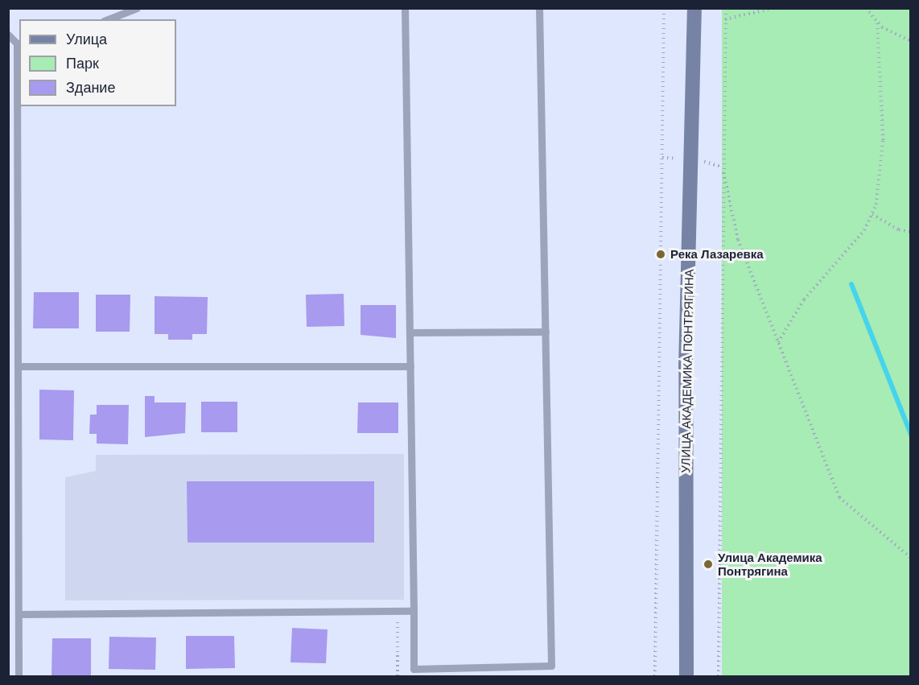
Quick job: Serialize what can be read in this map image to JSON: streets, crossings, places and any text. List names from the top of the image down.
{
  "streets": {
    "street": ["УЛИЦА АКАДЕМИКА ПОНТРЯГИНА"]
  },
  "places": ["Река Лазаревка", "Улица Академика Понтрягина"],
  "legend": ["Улица", "Парк", "Здание"]
}
